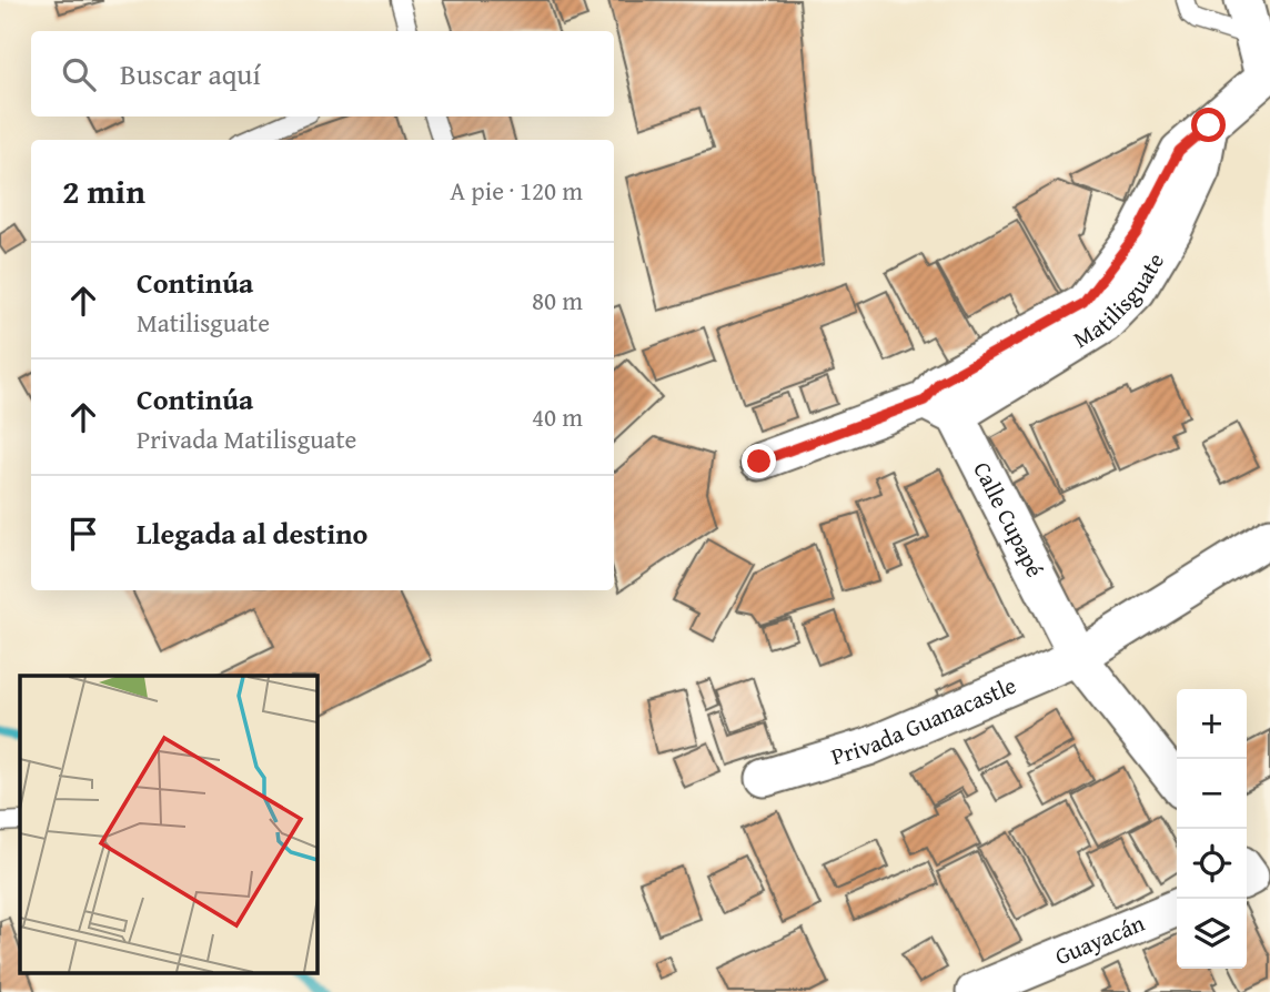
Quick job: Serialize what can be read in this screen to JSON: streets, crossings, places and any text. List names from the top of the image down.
{
  "streets": {
    "street": [
      "Matilisguate",
      "Calle Cupapé",
      "Privada Guanacastle",
      "Guayacán"
    ]
  },
  "crossings": [
    ["Matilisguate", "Calle Cupapé"],
    ["Calle Cupapé", "Privada Guanacastle"]
  ],
  "page": {
    "search": "Buscar aquí",
    "heading": ["2 min", "A pie · 120 m"],
    "list": [
      ["Continúa", "Matilisguate", "80 m"],
      ["Continúa", "Privada Matilisguate", "40 m"],
      "Llegada al destino"
    ],
    "map_buttons": ["+", "−"]
  }
}
